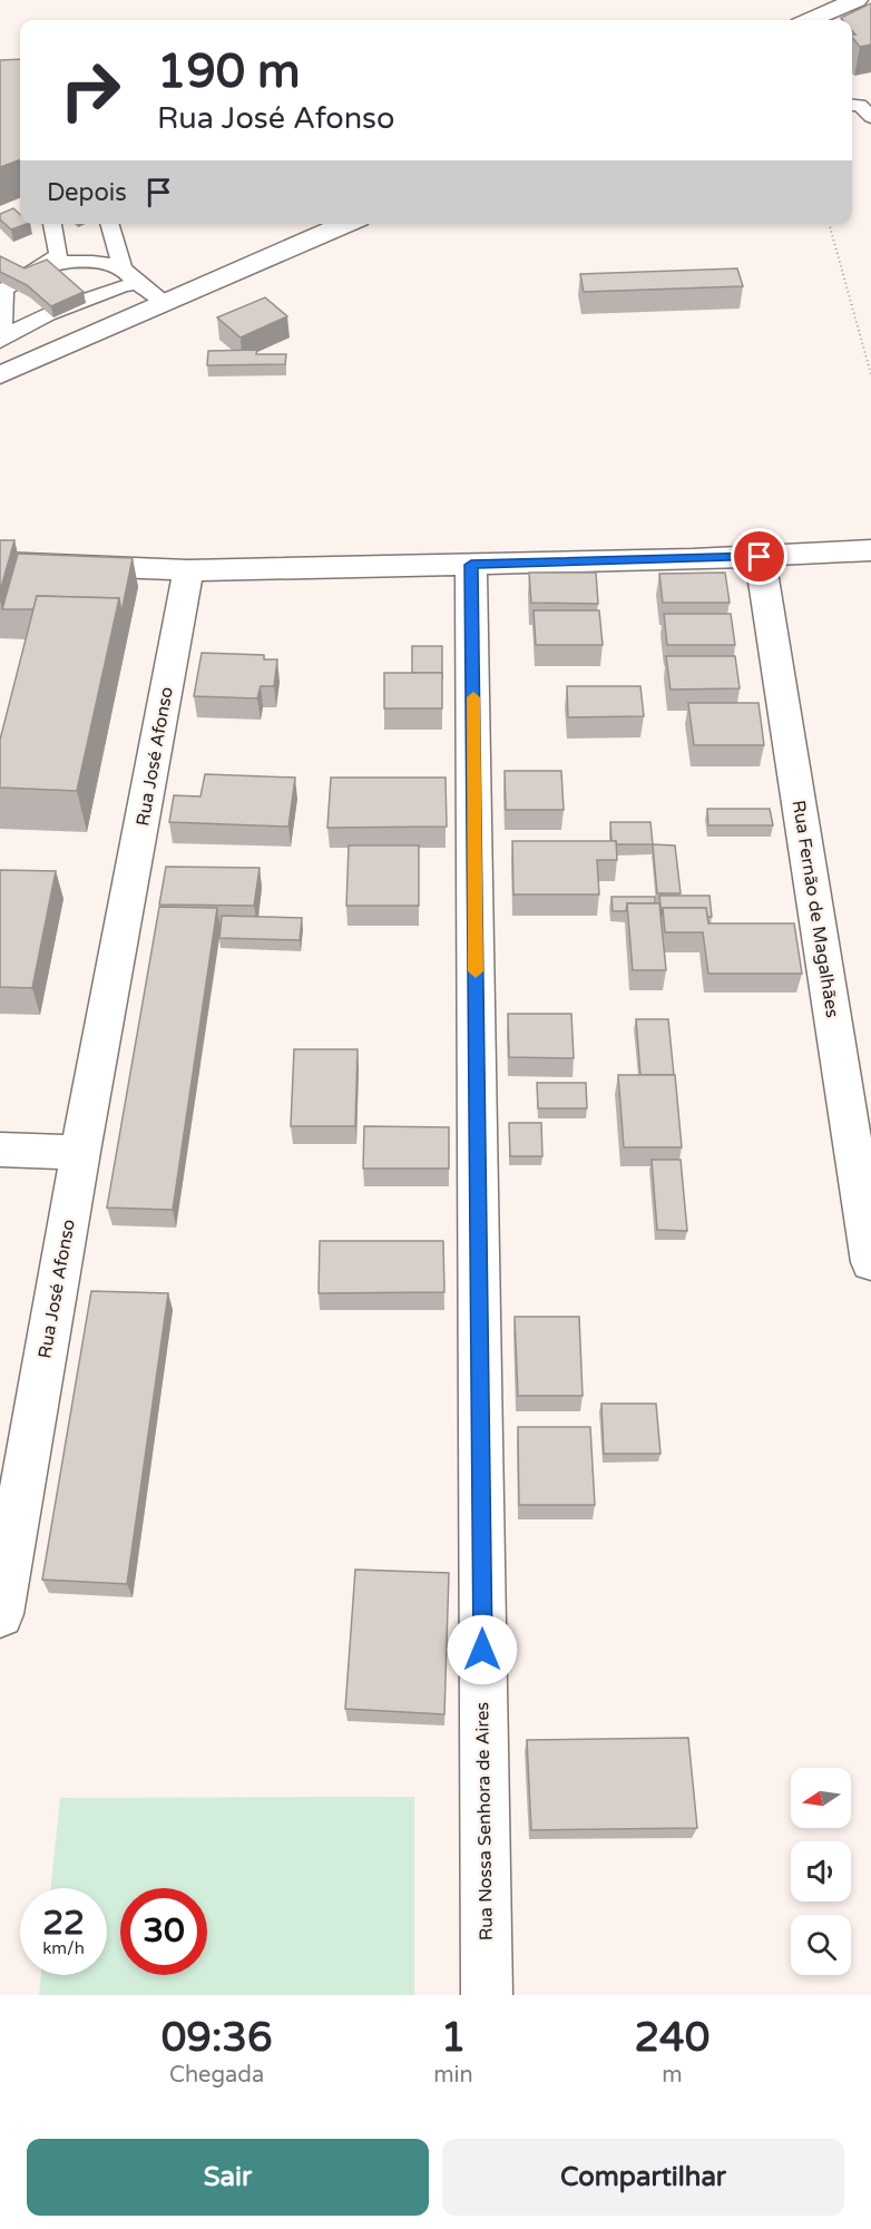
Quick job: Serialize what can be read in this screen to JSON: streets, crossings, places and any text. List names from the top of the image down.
{
  "streets": {
    "street": ["Rua José Afonso", "Rua Fernão de Magalhães", "Rua Nossa Senhora de Aires"]
  },
  "north": "left",
  "page": {
    "turn": ["190 m", "Rua José Afonso"],
    "then": "Depois",
    "speed": "22 km/h",
    "limit": "30",
    "eta": [
      "09:36",
      "Chegada",
      "1",
      "min",
      "240",
      "m"
    ],
    "buttons": ["Sair", "Compartilhar"]
  }
}
